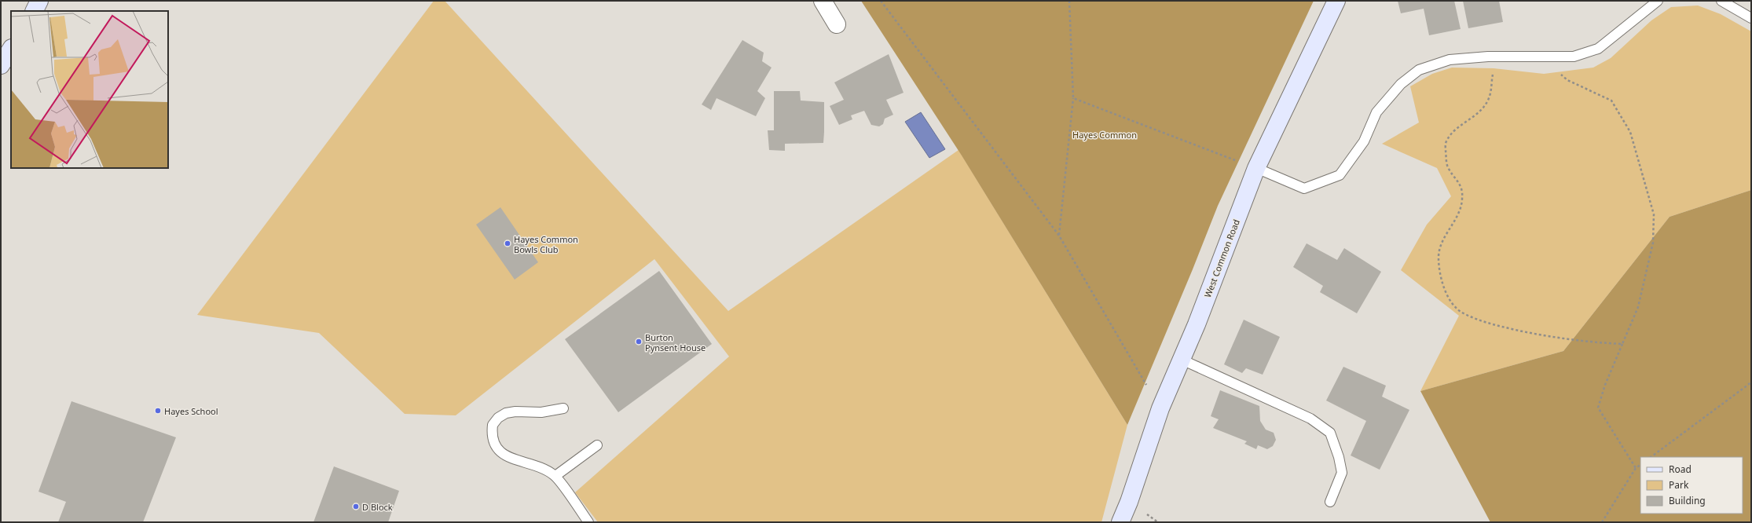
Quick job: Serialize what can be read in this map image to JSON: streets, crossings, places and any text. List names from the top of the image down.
{
  "streets": {
    "street": ["West Common Road"]
  },
  "parks": ["Hayes Common"],
  "places": [
    "Hayes Common Bowls Club",
    "Burton Pynsent House",
    "Hayes School",
    "D Block"
  ],
  "legend": ["Road", "Park", "Building"]
}
